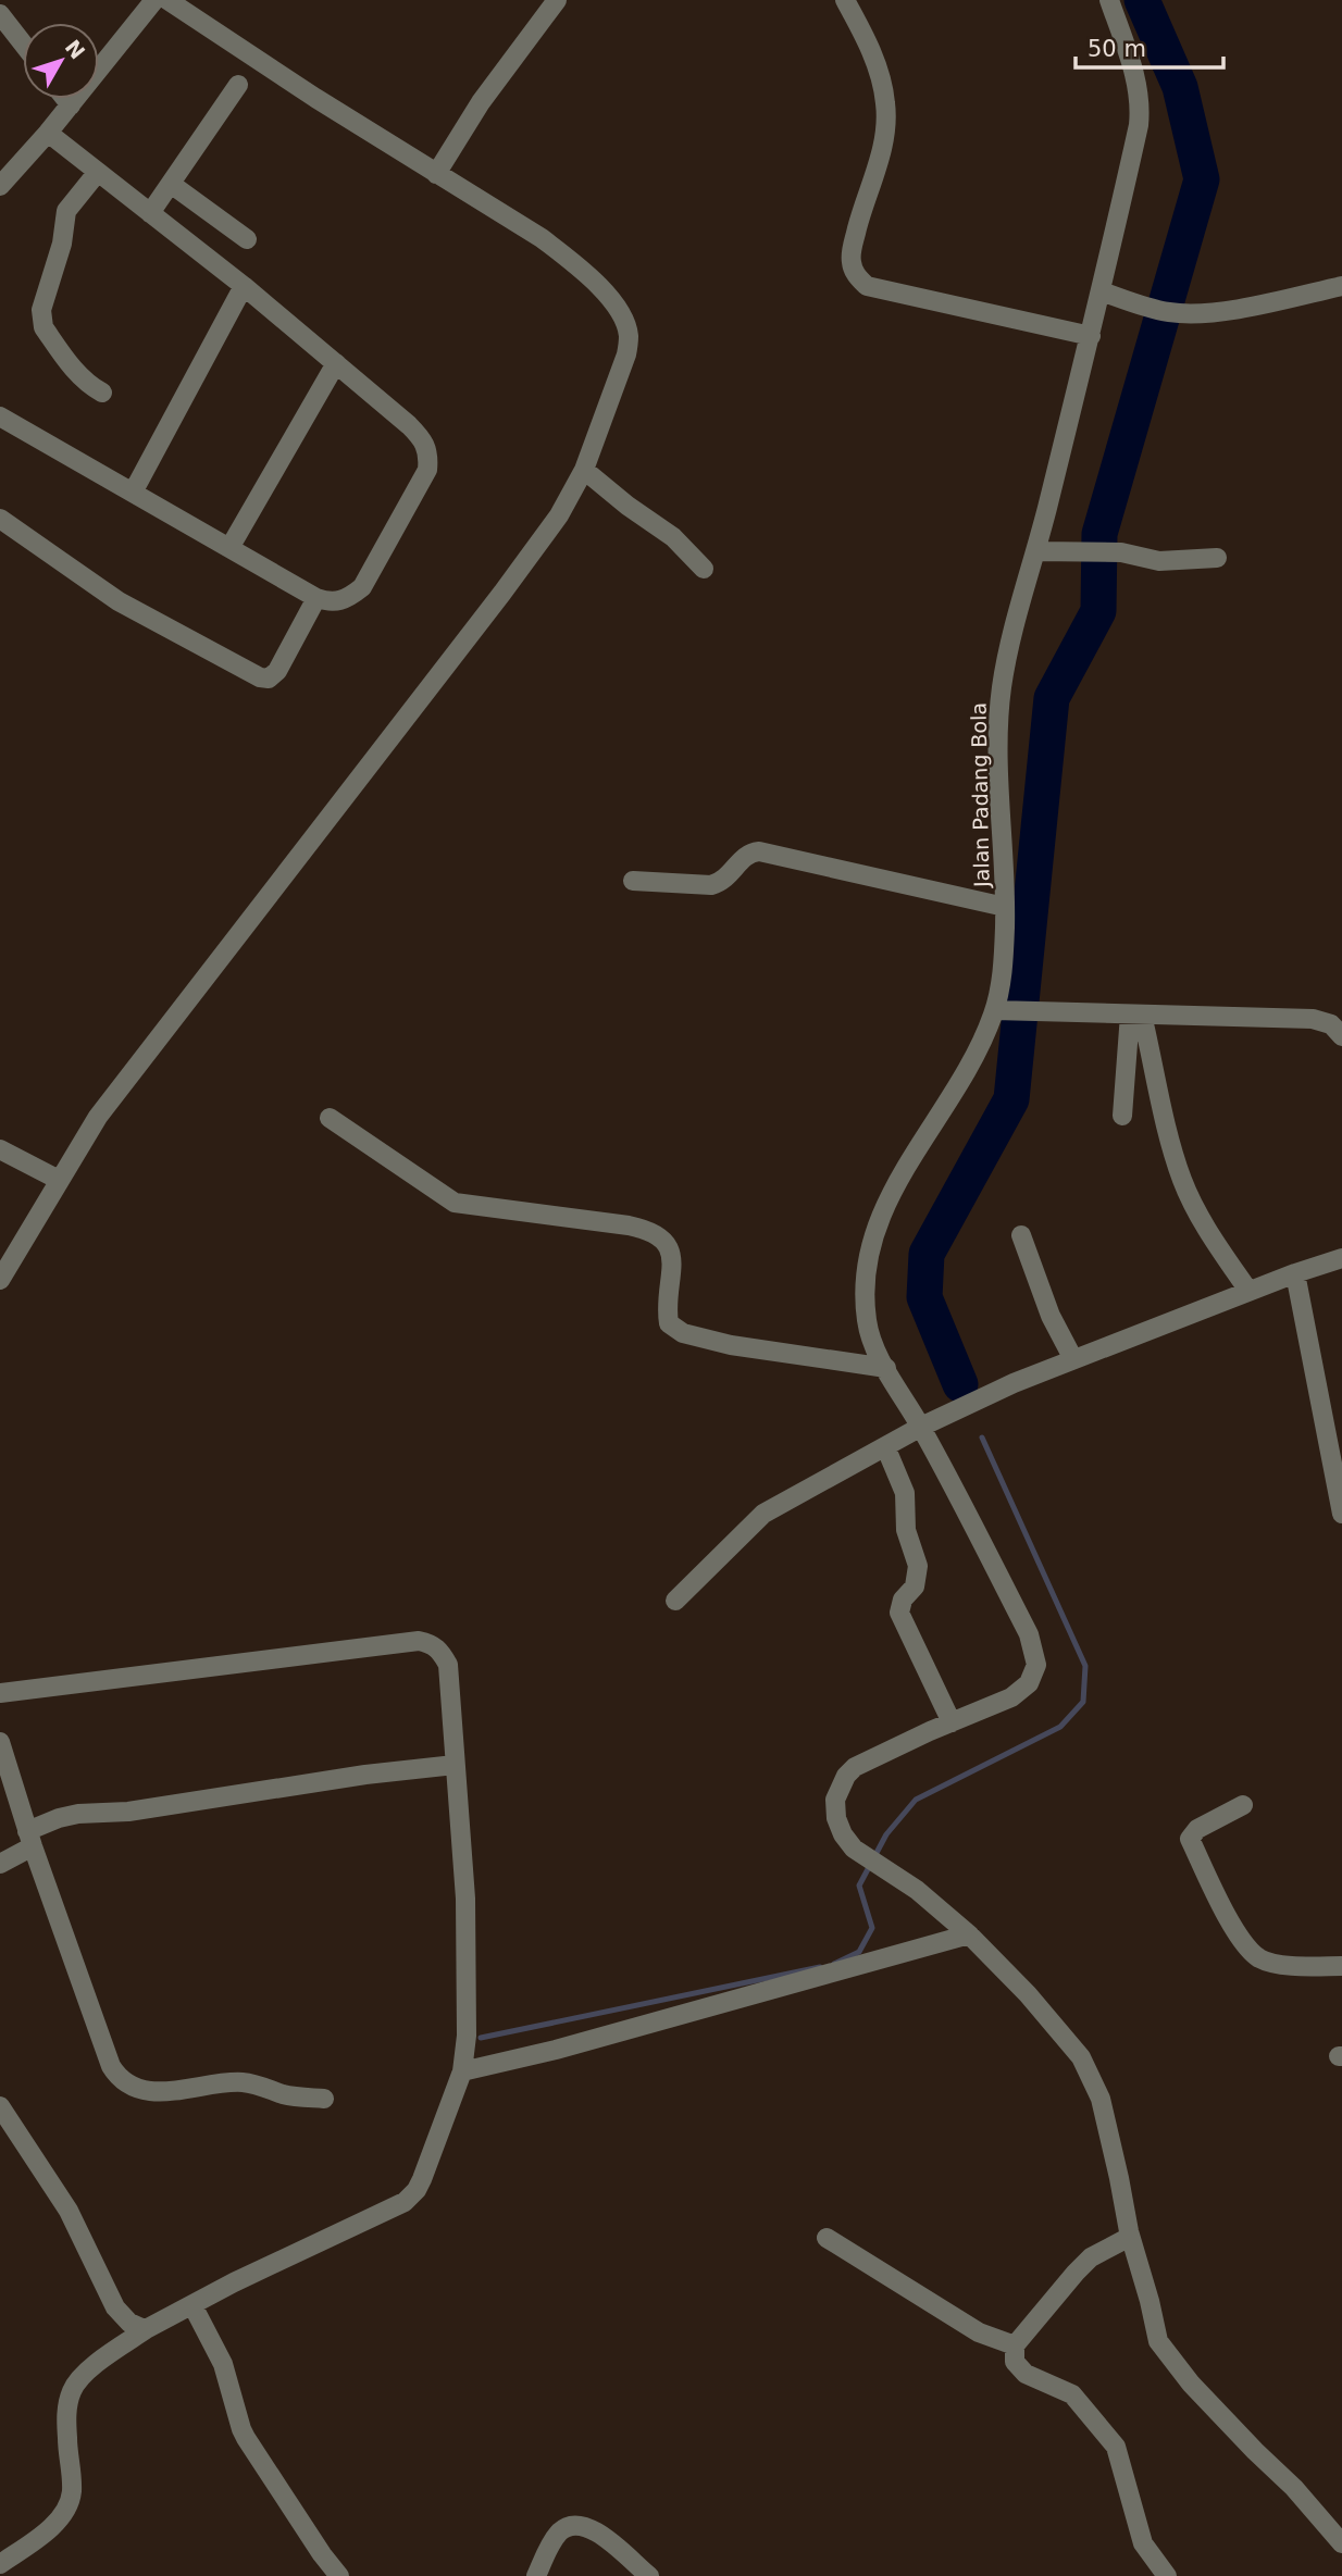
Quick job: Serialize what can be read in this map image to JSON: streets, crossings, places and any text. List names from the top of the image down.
{
  "streets": {
    "street": ["Jalan Padang Bola"]
  },
  "scale_bar": "50 m",
  "north": "top right"
}
